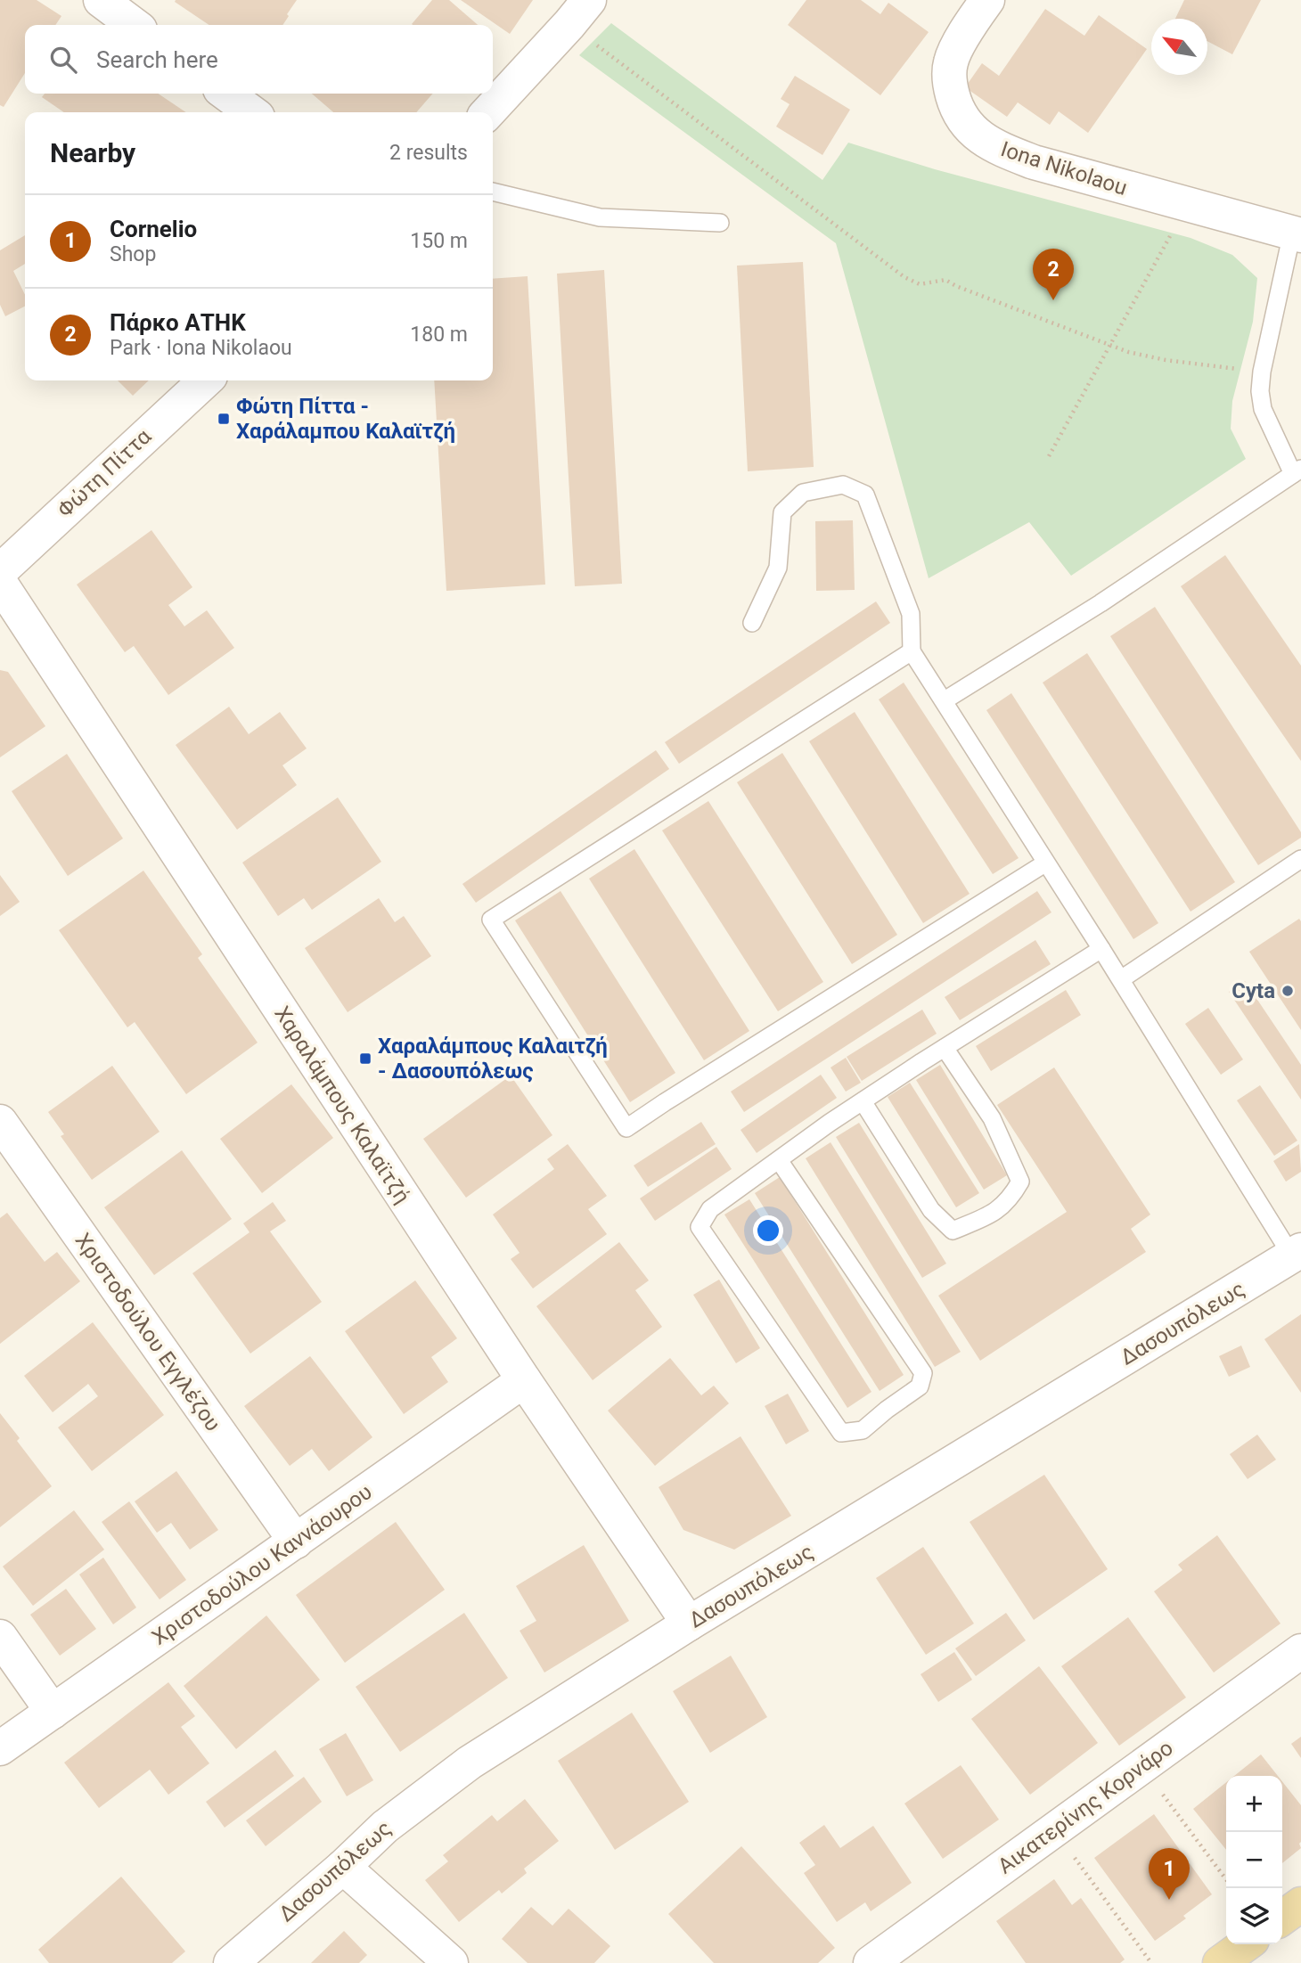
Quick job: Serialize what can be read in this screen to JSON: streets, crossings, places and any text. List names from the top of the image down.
{
  "streets": {
    "street": [
      "Iona Nikolaou",
      "Φώτη Πίττα",
      "Χαραλάμπους Καλαϊτζή",
      "Δασουπόλεως",
      "Χριστοδούλου Εγγλέζου",
      "Χριστοδούλου Καννάουρου",
      "Αικατερίνης Κορνάρο"
    ]
  },
  "crossings": [
    ["Χαραλάμπους Καλαϊτζή", "Δασουπόλεως"],
    ["Χαραλάμπους Καλαϊτζή", "Χριστοδούλου Καννάουρου"],
    ["Χριστοδούλου Εγγλέζου", "Χριστοδούλου Καννάουρου"]
  ],
  "places": {
    "transit": ["Φώτη Πίττα - Χαράλαμπου Καλαϊτζή", "Χαραλάμπους Καλαιτζή - Δασουπόλεως"],
    "other": ["Cyta"]
  },
  "north": "top left",
  "page": {
    "search": "Search here",
    "heading": ["Nearby", "2 results"],
    "list": [
      {
        "mark": "1",
        "name": "Cornelio",
        "note": "Shop",
        "value": "150 m"
      },
      {
        "mark": "2",
        "name": "Πάρκο ΑΤΗΚ",
        "note": "Park · Iona Nikolaou",
        "value": "180 m"
      }
    ],
    "pins": ["2", "1"],
    "map_buttons": ["+", "−"]
  }
}
